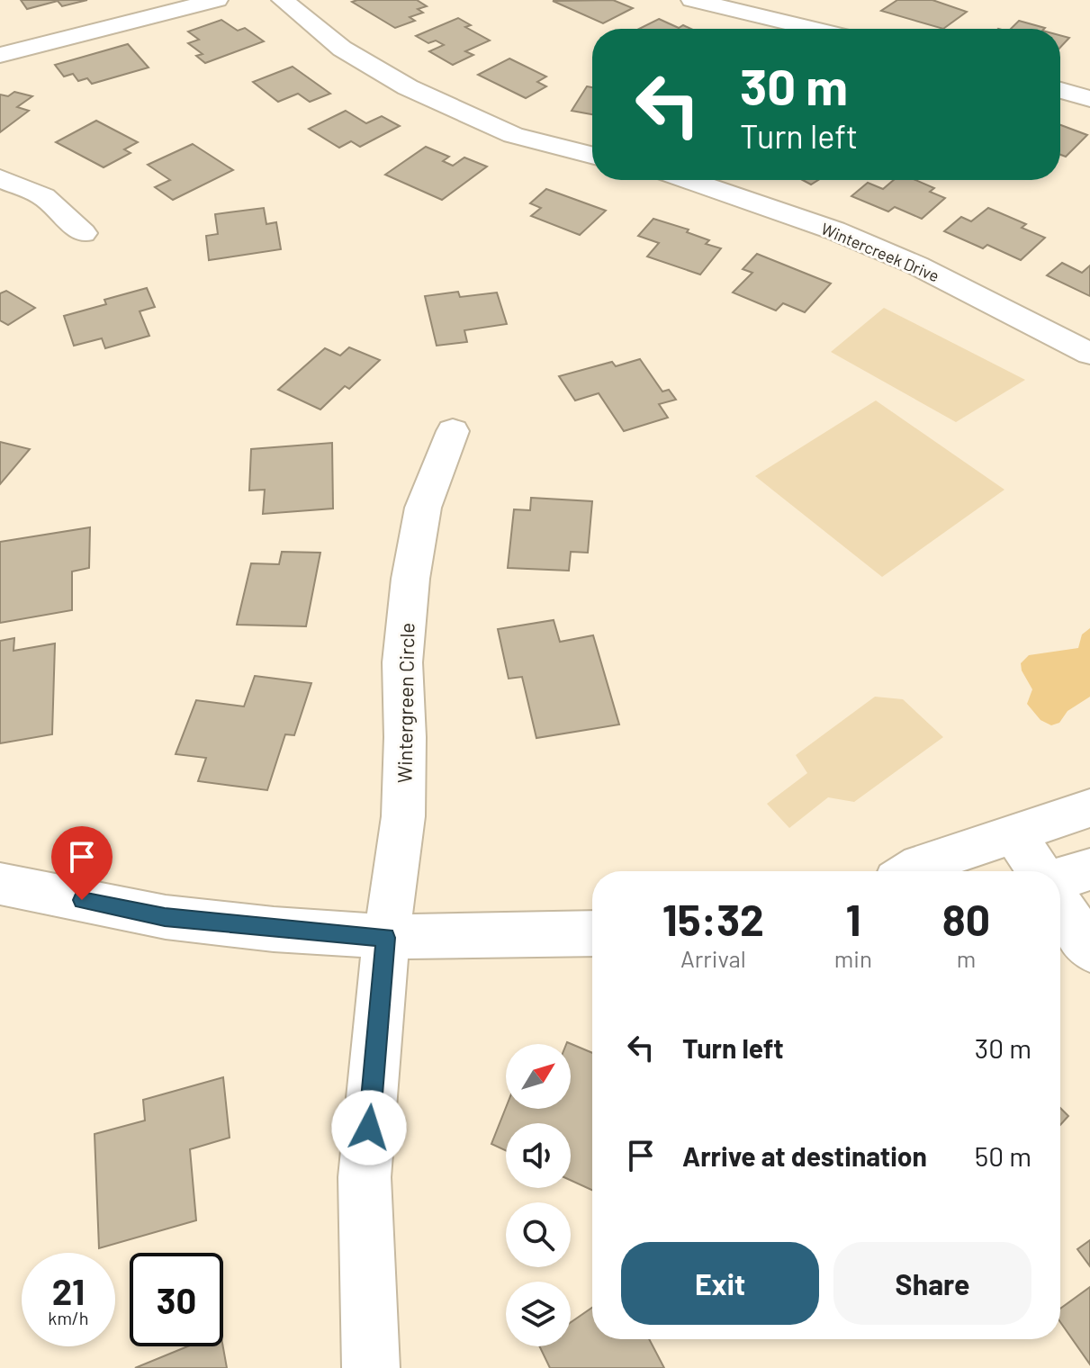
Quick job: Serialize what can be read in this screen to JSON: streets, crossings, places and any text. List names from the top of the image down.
{
  "streets": {
    "street": ["Wintercreek Drive", "Wintergreen Circle"]
  },
  "north": "top right",
  "page": {
    "turn": ["30 m", "Turn left"],
    "eta": [
      "15:32",
      "Arrival",
      "1",
      "min",
      "80",
      "m"
    ],
    "list": [
      {
        "name": "Turn left",
        "value": "30 m"
      },
      {
        "name": "Arrive at destination",
        "value": "50 m"
      }
    ],
    "buttons": ["Exit", "Share"],
    "speed": "21 km/h",
    "limit": "30"
  }
}
